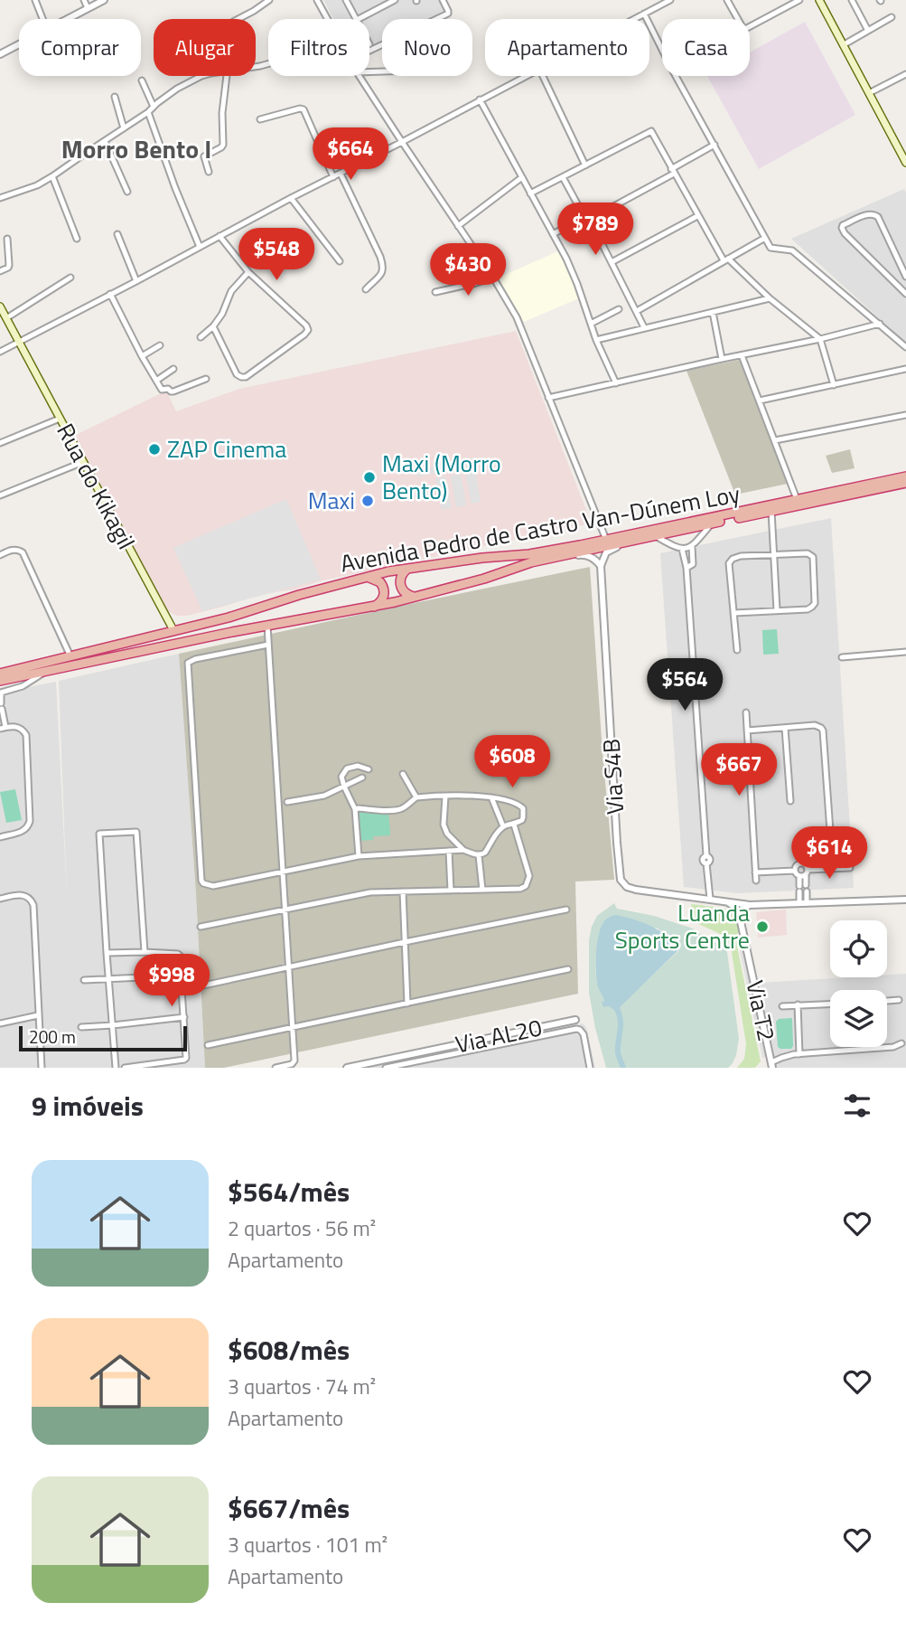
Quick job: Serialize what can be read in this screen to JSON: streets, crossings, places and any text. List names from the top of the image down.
{
  "streets": {
    "highway": ["Avenida Pedro de Castro Van-Dúnem Loy"],
    "main road": ["Rua do Kikagil"],
    "street": ["Via S4B", "Via T2", "Via AL20"]
  },
  "crossings": [
    ["Rua do Kikagil", "Avenida Pedro de Castro Van-Dúnem Loy"]
  ],
  "districts": ["Morro Bento I"],
  "places": [
    "ZAP Cinema",
    "Maxi (Morro Bento)",
    "Maxi",
    "Luanda Sports Centre"
  ],
  "scale_bar": "200 m",
  "page": {
    "chip": [
      "Comprar",
      "Alugar",
      "Filtros",
      "Novo",
      "Apartamento",
      "Casa"
    ],
    "price": [
      "$664",
      "$789",
      "$548",
      "$430",
      "$564",
      "$608",
      "$667",
      "$614",
      "$998"
    ],
    "scale": "200 m",
    "heading": "9 imóveis",
    "list": [
      {
        "name": "$564/mês",
        "note": "2 quartos · 56 m² · Apartamento"
      },
      {
        "name": "$608/mês",
        "note": "3 quartos · 74 m² · Apartamento"
      },
      {
        "name": "$667/mês",
        "note": "3 quartos · 101 m² · Apartamento"
      }
    ]
  }
}
